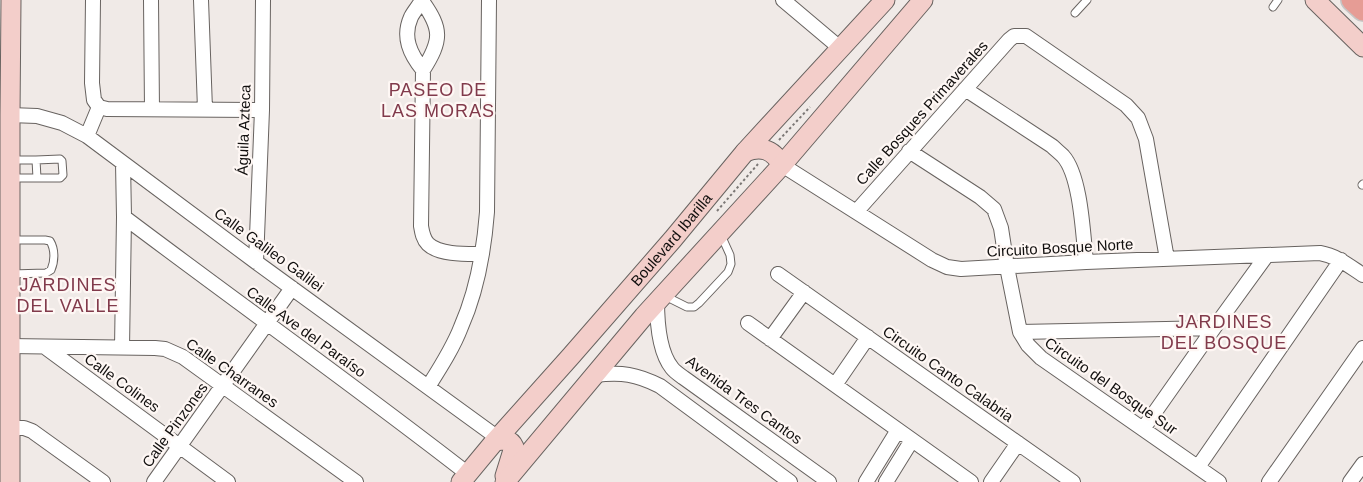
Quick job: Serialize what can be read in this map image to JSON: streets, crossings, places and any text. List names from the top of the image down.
{
  "streets": {
    "main road": ["Boulevard Ibarilla"],
    "street": [
      "Calle Bosques Primaverales",
      "Águila Azteca",
      "Circuito Bosque Norte",
      "Calle Galileo Galilei",
      "Calle Ave del Paraíso",
      "Calle Charranes",
      "Circuito Canto Calabria",
      "Calle Colines",
      "Circuito del Bosque Sur",
      "Avenida Tres Cantos",
      "Calle Pinzones"
    ]
  },
  "crossings": [
    ["Calle Bosques Primaverales", "Circuito Bosque Norte"],
    ["Calle Bosques Primaverales", "Circuito del Bosque Sur"],
    ["Águila Azteca", "Calle Galileo Galilei"],
    ["Boulevard Ibarilla", "Circuito Bosque Norte"],
    ["Boulevard Ibarilla", "Calle Galileo Galilei"],
    ["Boulevard Ibarilla", "Calle Ave del Paraíso"],
    ["Boulevard Ibarilla", "Avenida Tres Cantos"],
    ["Circuito Bosque Norte", "Circuito del Bosque Sur"],
    ["Calle Galileo Galilei", "Calle Pinzones"],
    ["Calle Ave del Paraíso", "Calle Pinzones"],
    ["Calle Charranes", "Calle Colines"],
    ["Calle Charranes", "Calle Pinzones"],
    ["Calle Colines", "Calle Pinzones"]
  ],
  "districts": ["PASEO DE LAS MORAS", "JARDINES DEL VALLE", "JARDINES DEL BOSQUE"]
}
